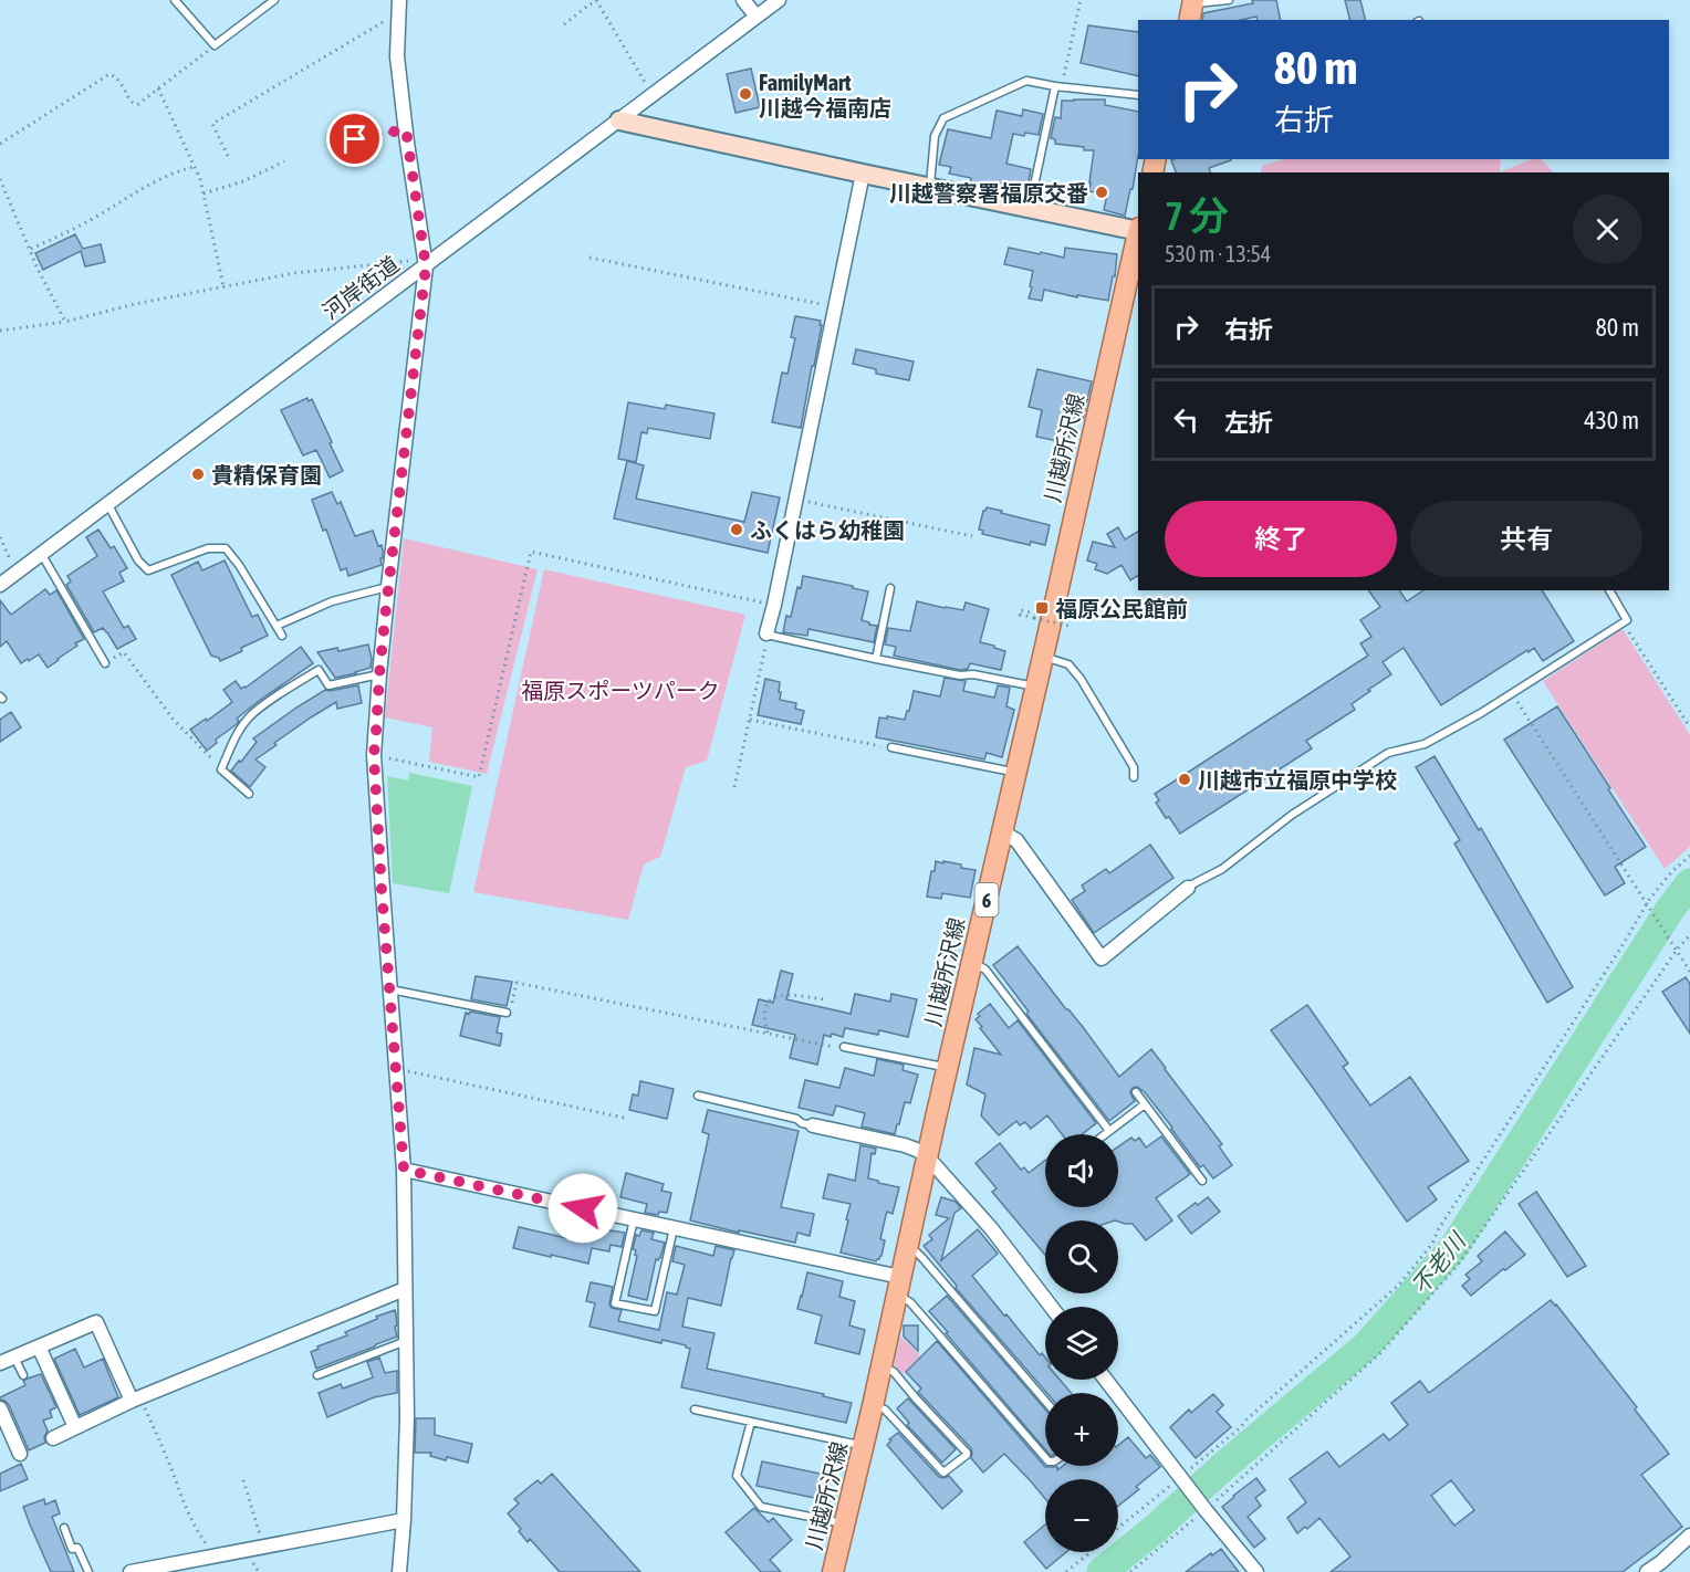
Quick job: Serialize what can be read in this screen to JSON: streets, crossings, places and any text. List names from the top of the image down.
{
  "streets": {
    "main road": ["川越所沢線", "6"],
    "street": ["河岸街道"]
  },
  "water": ["不老川"],
  "parks": ["福原スポーツパーク"],
  "places": {
    "other": [
      "FamilyMart 川越今福南店",
      "川越警察署福原交番",
      "貴精保育園",
      "ふくはら幼稚園",
      "川越市立福原中学校"
    ],
    "transit": ["福原公民館前"]
  },
  "page": {
    "turn": ["80 m", "右折"],
    "heading": ["7 分", "530 m · 13:54"],
    "list": [
      {
        "name": "右折",
        "value": "80 m"
      },
      {
        "name": "左折",
        "value": "430 m"
      }
    ],
    "buttons": ["終了", "共有"],
    "map_buttons": ["+", "−"]
  }
}
